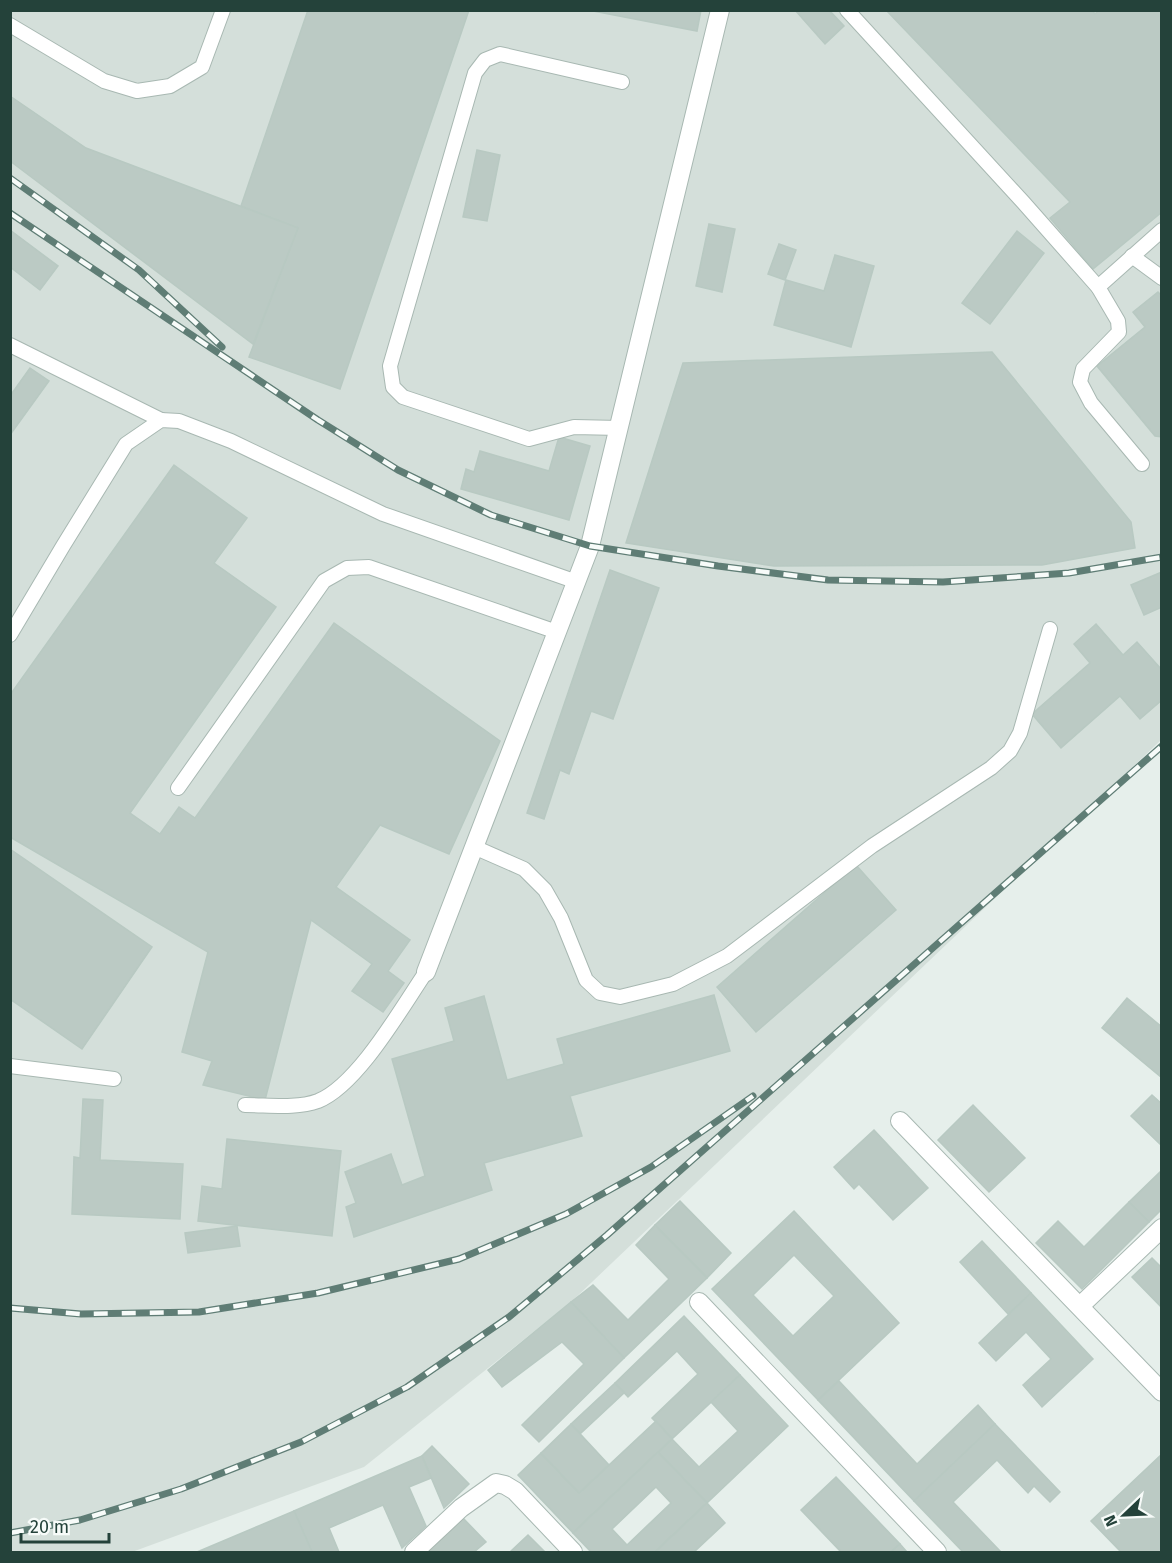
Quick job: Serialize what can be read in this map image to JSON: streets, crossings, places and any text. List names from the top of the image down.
{
  "scale_bar": "20 m",
  "north": "bottom left"
}
